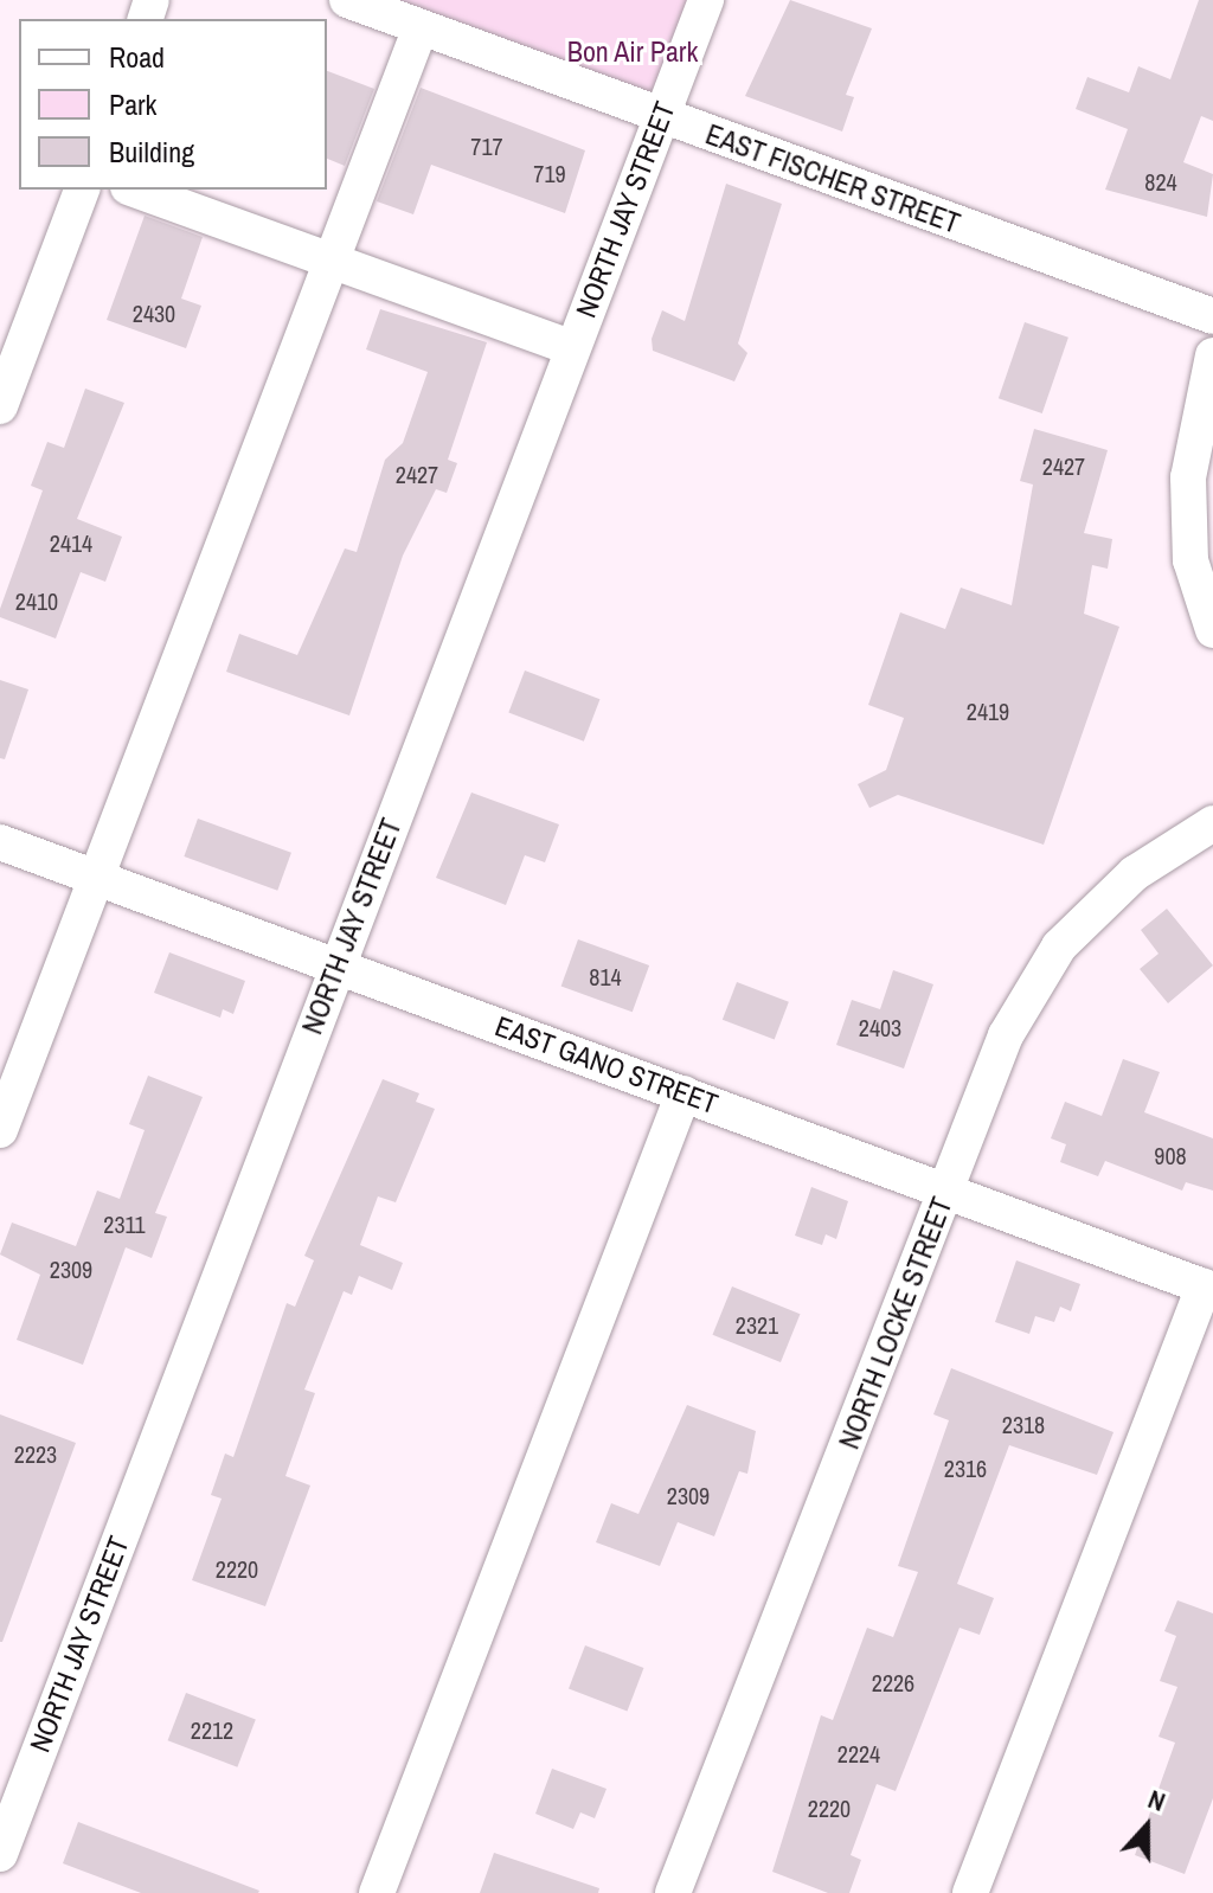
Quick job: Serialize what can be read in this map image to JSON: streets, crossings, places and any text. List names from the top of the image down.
{
  "streets": {
    "street": [
      "EAST FISCHER STREET",
      "NORTH JAY STREET",
      "EAST GANO STREET",
      "NORTH LOCKE STREET"
    ]
  },
  "crossings": [
    ["EAST FISCHER STREET", "NORTH JAY STREET"],
    ["NORTH JAY STREET", "EAST GANO STREET"],
    ["EAST GANO STREET", "NORTH LOCKE STREET"]
  ],
  "parks": ["Bon Air Park"],
  "house_numbers": [
    "717",
    "719",
    "824",
    "2430",
    "2427",
    "2427",
    "2414",
    "2410",
    "2419",
    "814",
    "2403",
    "908",
    "2311",
    "2309",
    "2321",
    "2318",
    "2223",
    "2316",
    "2309",
    "2220",
    "2226",
    "2212",
    "2224",
    "2220"
  ],
  "legend": ["Road", "Park", "Building"],
  "north": "top"
}
